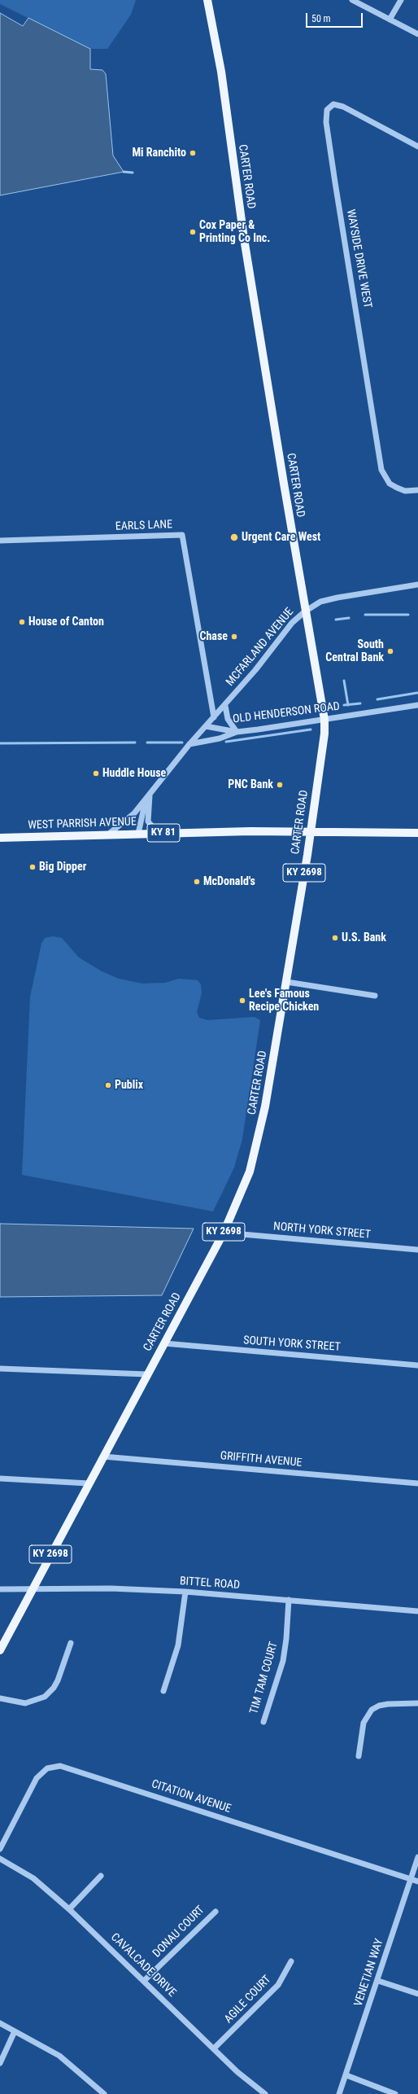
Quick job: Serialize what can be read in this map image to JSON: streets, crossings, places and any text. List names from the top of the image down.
{
  "streets": {
    "main road": [
      "CARTER ROAD",
      "WEST PARRISH AVENUE",
      "KY 81",
      "KY 2698"
    ],
    "street": [
      "WAYSIDE DRIVE WEST",
      "EARLS LANE",
      "MCFARLAND AVENUE",
      "OLD HENDERSON ROAD",
      "NORTH YORK STREET",
      "SOUTH YORK STREET",
      "GRIFFITH AVENUE",
      "BITTEL ROAD",
      "TIM TAM COURT",
      "CITATION AVENUE",
      "DONAU COURT",
      "CAVALCADE DRIVE",
      "VENETIAN WAY",
      "AGILE COURT"
    ]
  },
  "crossings": [
    ["CARTER ROAD", "MCFARLAND AVENUE"],
    ["CARTER ROAD", "OLD HENDERSON ROAD"],
    ["CARTER ROAD", "WEST PARRISH AVENUE"],
    ["CARTER ROAD", "NORTH YORK STREET"],
    ["CARTER ROAD", "SOUTH YORK STREET"],
    ["CARTER ROAD", "GRIFFITH AVENUE"],
    ["CARTER ROAD", "BITTEL ROAD"],
    ["EARLS LANE", "MCFARLAND AVENUE"],
    ["MCFARLAND AVENUE", "OLD HENDERSON ROAD"],
    ["BITTEL ROAD", "TIM TAM COURT"],
    ["CITATION AVENUE", "VENETIAN WAY"],
    ["DONAU COURT", "CAVALCADE DRIVE"],
    ["CAVALCADE DRIVE", "AGILE COURT"]
  ],
  "places": [
    "Mi Ranchito",
    "Cox Paper & Printing Co Inc.",
    "Urgent Care West",
    "House of Canton",
    "Chase",
    "South Central Bank",
    "Huddle House",
    "PNC Bank",
    "Big Dipper",
    "McDonald's",
    "U.S. Bank",
    "Lee's Famous Recipe Chicken",
    "Publix"
  ],
  "scale_bar": "50 m"
}
